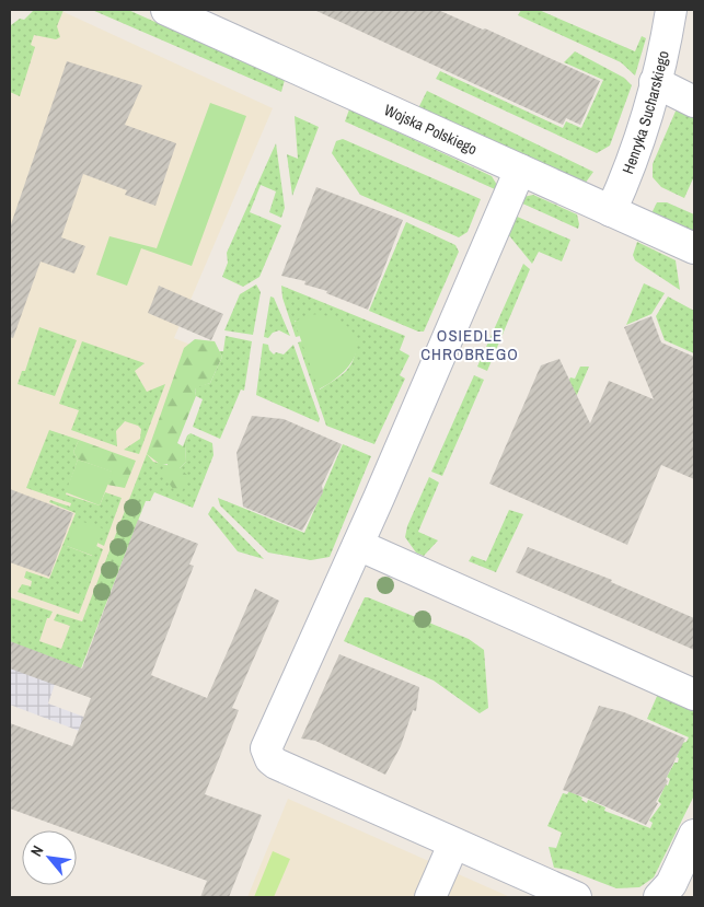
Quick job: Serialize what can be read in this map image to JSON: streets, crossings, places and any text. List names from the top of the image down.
{
  "streets": {
    "street": ["Henryka Sucharskiego", "Wojska Polskiego"]
  },
  "crossings": [
    ["Henryka Sucharskiego", "Wojska Polskiego"]
  ],
  "districts": ["OSIEDLE CHROBREGO"],
  "north": "top left"
}
